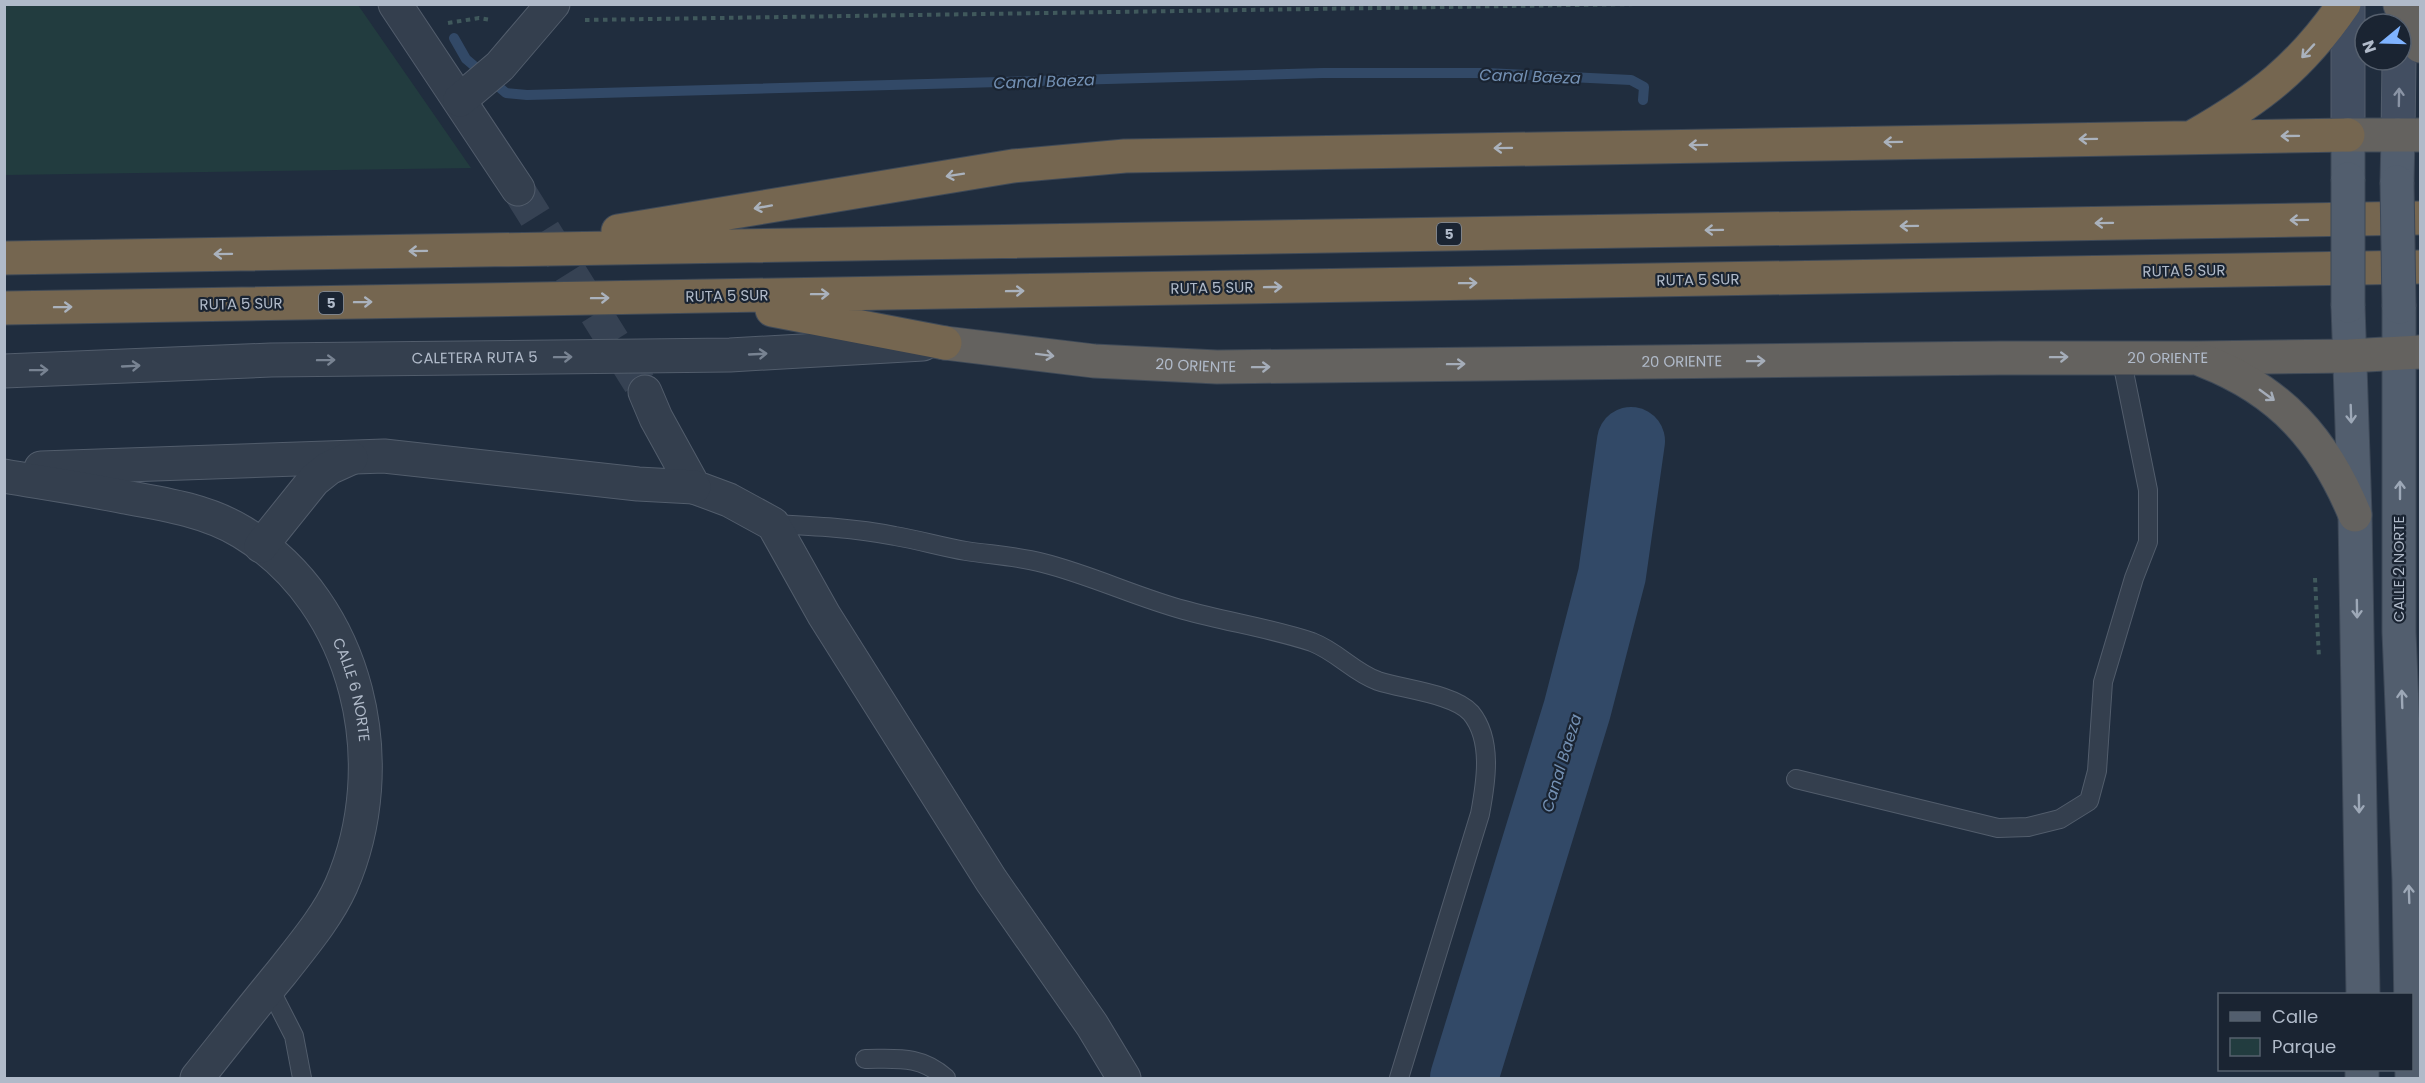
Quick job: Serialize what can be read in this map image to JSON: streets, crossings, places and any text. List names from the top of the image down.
{
  "streets": {
    "highway": ["5", "RUTA 5 SUR", "20 ORIENTE"],
    "main road": ["CALLE 2 NORTE"],
    "street": ["CALETERA RUTA 5", "CALLE 6 NORTE"]
  },
  "crossings": [
    ["20 ORIENTE", "CALETERA RUTA 5"],
    ["20 ORIENTE", "CALLE 2 NORTE"]
  ],
  "water": ["Canal Baeza"],
  "legend": ["Calle", "Parque"],
  "north": "left"
}
